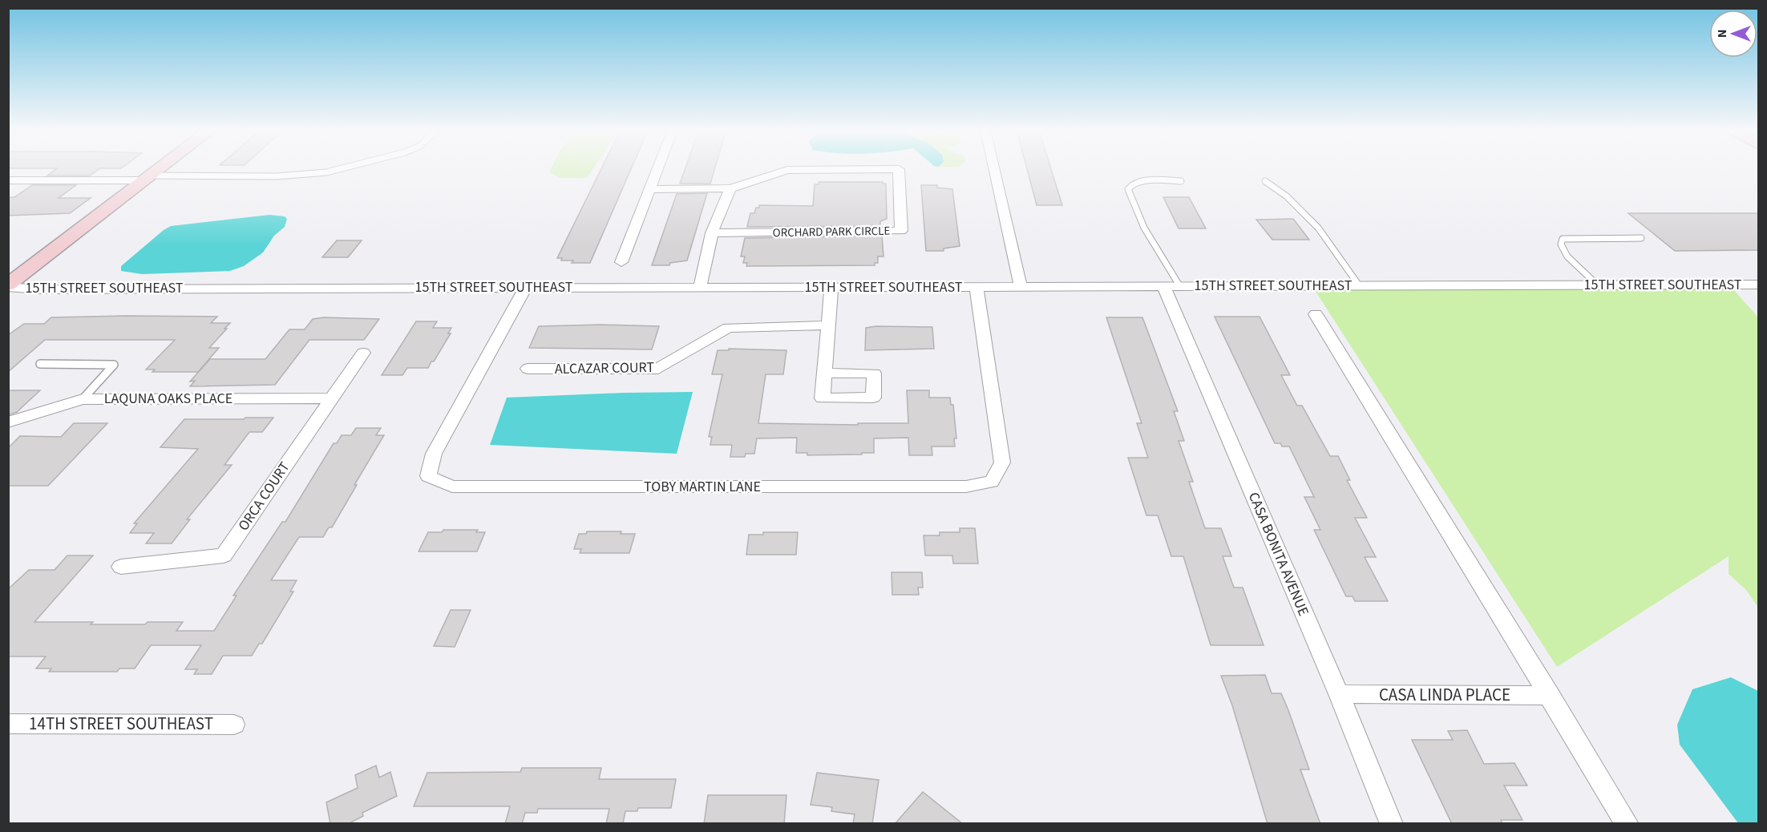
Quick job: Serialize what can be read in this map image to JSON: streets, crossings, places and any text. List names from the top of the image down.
{
  "streets": {
    "street": [
      "ORCHARD PARK CIRCLE",
      "15TH STREET SOUTHEAST",
      "ALCAZAR COURT",
      "LAQUNA OAKS PLACE",
      "TOBY MARTIN LANE",
      "ORCA COURT",
      "CASA BONITA AVENUE",
      "CASA LINDA PLACE",
      "14TH STREET SOUTHEAST"
    ]
  },
  "crossings": [
    ["15TH STREET SOUTHEAST", "TOBY MARTIN LANE"],
    ["15TH STREET SOUTHEAST", "CASA BONITA AVENUE"],
    ["LAQUNA OAKS PLACE", "ORCA COURT"],
    ["CASA BONITA AVENUE", "CASA LINDA PLACE"]
  ],
  "north": "left"
}
